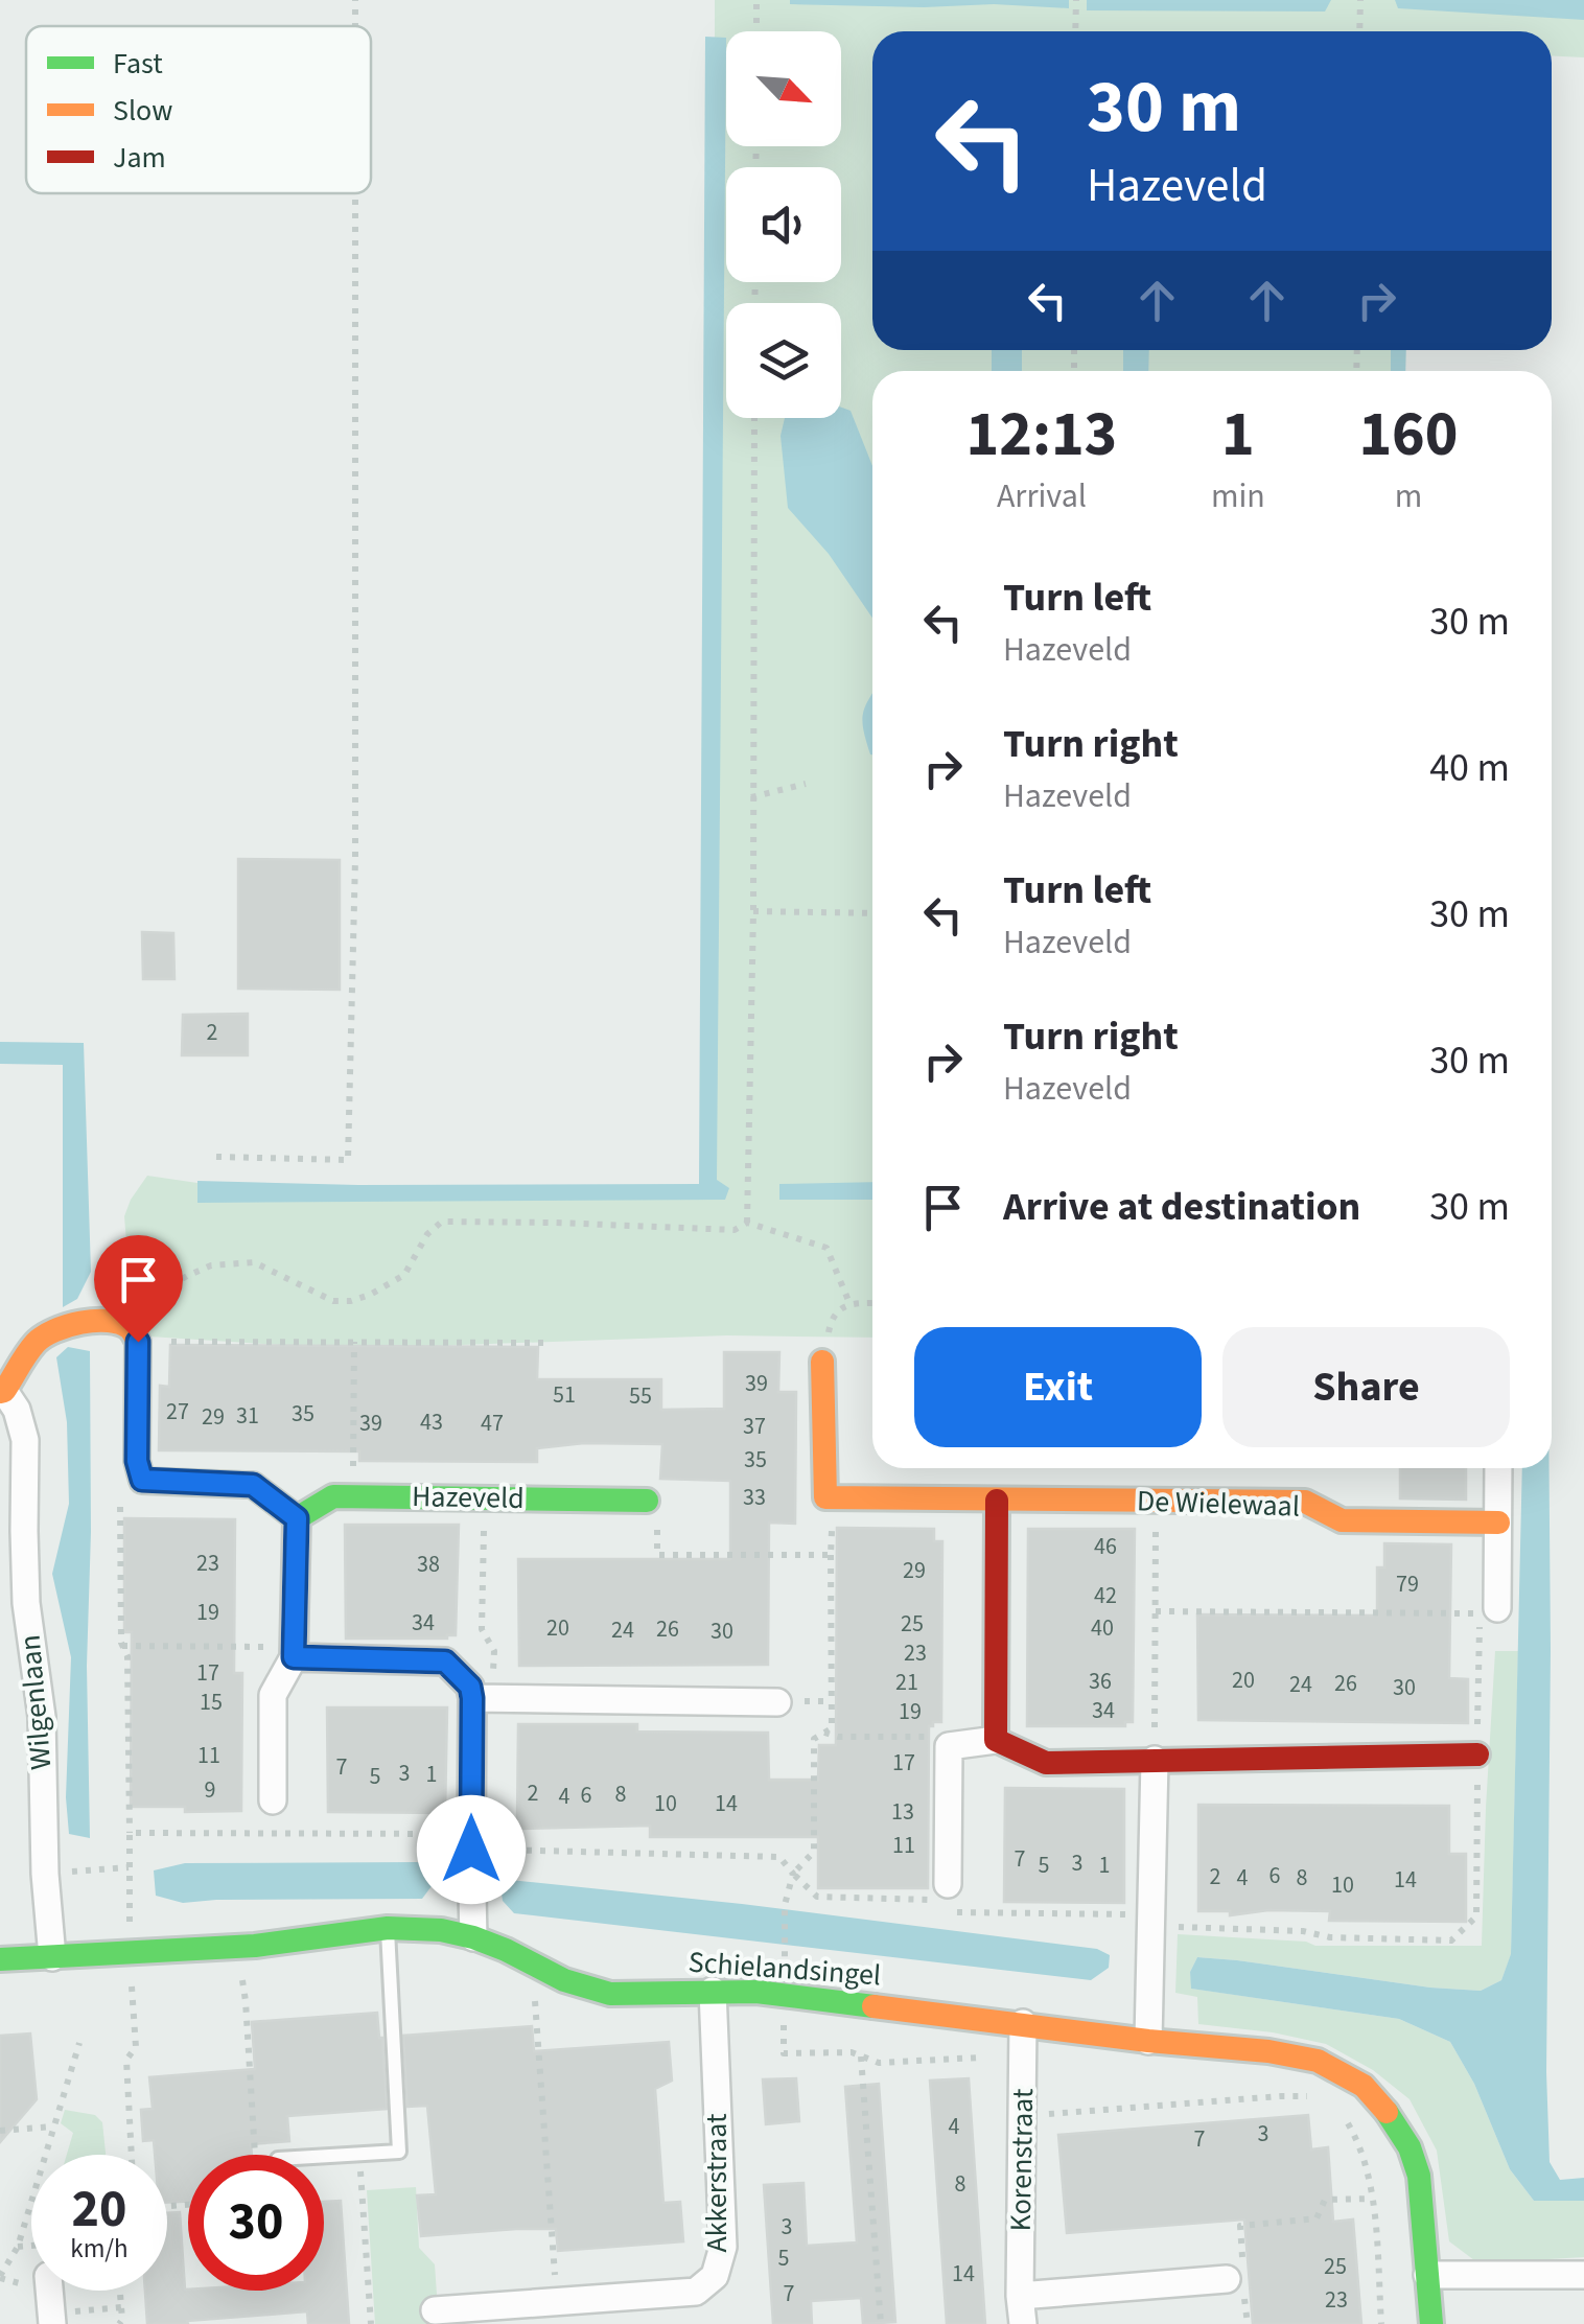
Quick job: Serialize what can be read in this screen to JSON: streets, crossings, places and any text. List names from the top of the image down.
{
  "streets": {
    "street": [
      "Hazeveld",
      "De Wielewaal",
      "Wilgenlaan",
      "Schielandsingel",
      "Korenstraat",
      "Akkerstraat"
    ]
  },
  "crossings": [
    ["Wilgenlaan", "Schielandsingel"],
    ["Schielandsingel", "Korenstraat"],
    ["Schielandsingel", "Akkerstraat"]
  ],
  "house_numbers": [
    "2",
    "39",
    "51",
    "55",
    "27",
    "35",
    "31",
    "29",
    "43",
    "39",
    "47",
    "37",
    "35",
    "33",
    "46",
    "23",
    "38",
    "29",
    "79",
    "42",
    "19",
    "34",
    "25",
    "20",
    "40",
    "26",
    "24",
    "30",
    "23",
    "17",
    "20",
    "36",
    "21",
    "26",
    "24",
    "30",
    "15",
    "34",
    "19",
    "11",
    "17",
    "7",
    "3",
    "1",
    "5",
    "9",
    "2",
    "8",
    "6",
    "4",
    "10",
    "14",
    "13",
    "11",
    "7",
    "3",
    "5",
    "1",
    "6",
    "2",
    "4",
    "8",
    "14",
    "10",
    "4",
    "3",
    "7",
    "8",
    "3",
    "5",
    "25",
    "14",
    "7",
    "23"
  ],
  "legend": ["Fast", "Slow", "Jam"],
  "north": "bottom right",
  "page": {
    "turn": ["30 m", "Hazeveld"],
    "eta": [
      "12:13",
      "Arrival",
      "1",
      "min",
      "160",
      "m"
    ],
    "list": [
      {
        "name": "Turn left",
        "note": "Hazeveld",
        "value": "30 m"
      },
      {
        "name": "Turn right",
        "note": "Hazeveld",
        "value": "40 m"
      },
      {
        "name": "Turn left",
        "note": "Hazeveld",
        "value": "30 m"
      },
      {
        "name": "Turn right",
        "note": "Hazeveld",
        "value": "30 m"
      },
      {
        "name": "Arrive at destination",
        "value": "30 m"
      }
    ],
    "buttons": ["Exit", "Share"],
    "speed": "20 km/h",
    "limit": "30"
  }
}
